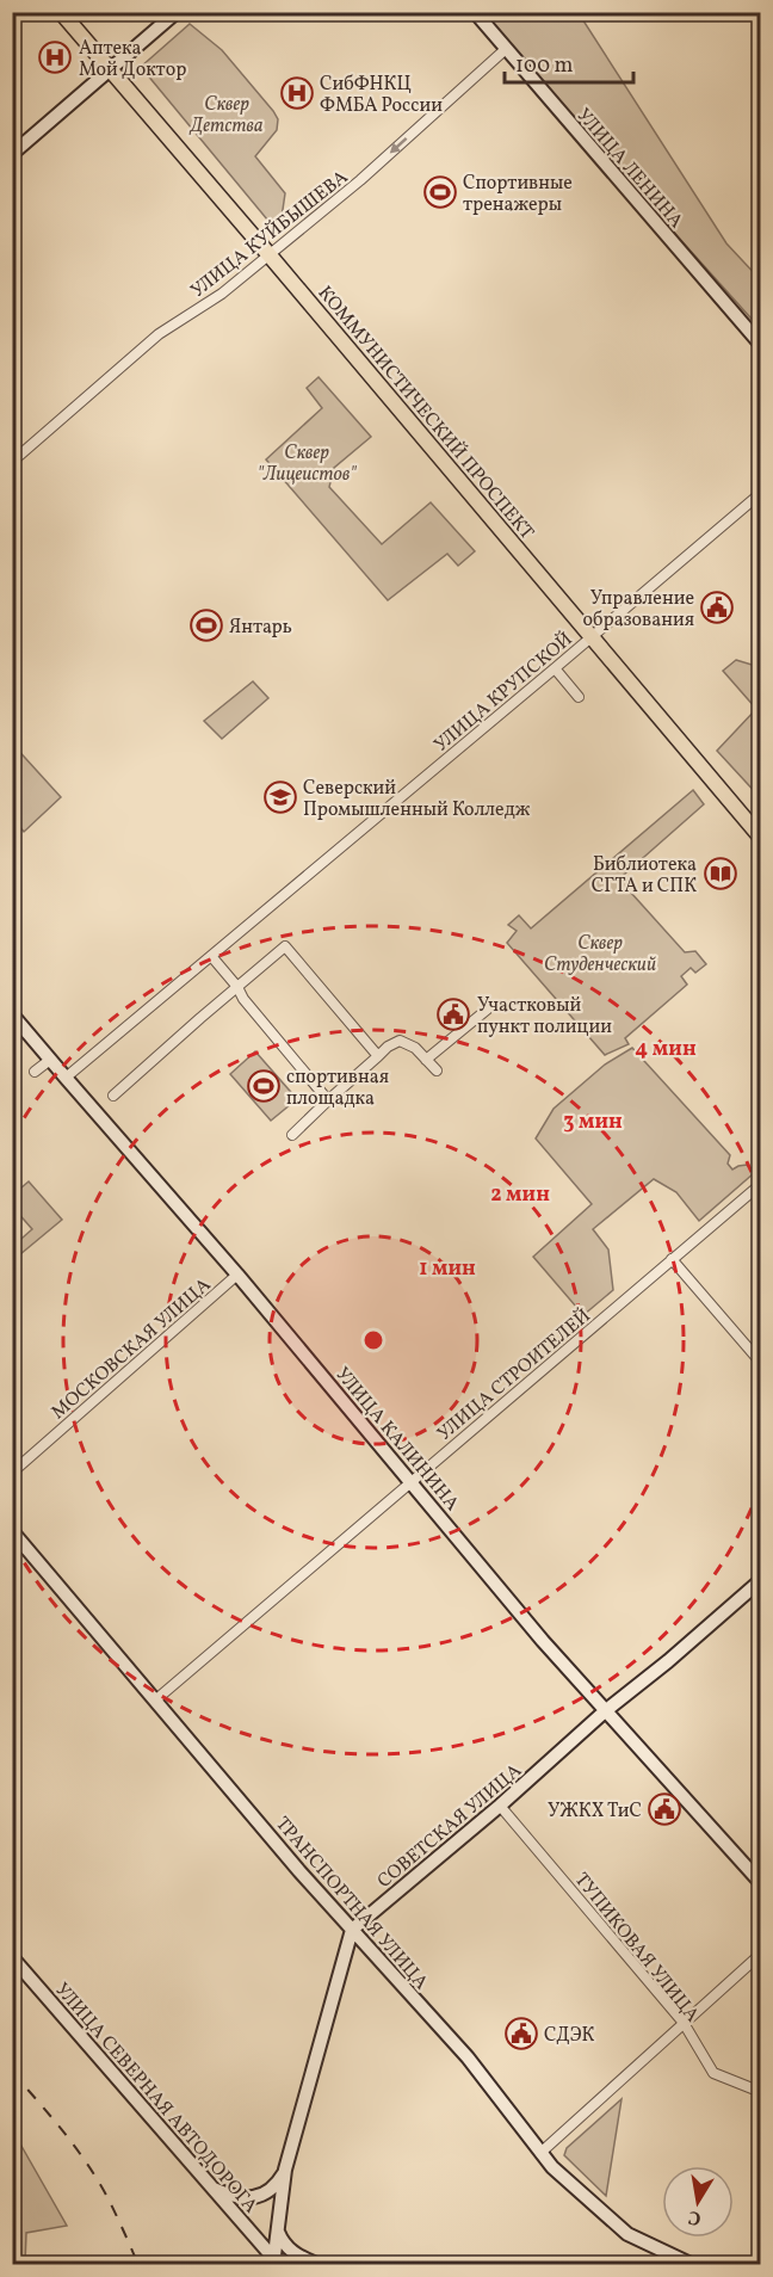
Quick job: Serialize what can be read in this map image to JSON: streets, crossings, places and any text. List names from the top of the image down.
{
  "streets": {
    "main road": ["КОММУНИСТИЧЕСКИЙ ПРОСПЕКТ"],
    "street": [
      "УЛИЦА ЛЕНИНА",
      "УЛИЦА КУЙБЫШЕВА",
      "УЛИЦА КРУПСКОЙ",
      "МОСКОВСКАЯ УЛИЦА",
      "УЛИЦА СТРОИТЕЛЕЙ",
      "УЛИЦА КАЛИНИНА",
      "СОВЕТСКАЯ УЛИЦА",
      "ТРАНСПОРТНАЯ УЛИЦА",
      "ТУПИКОВАЯ УЛИЦА",
      "УЛИЦА СЕВЕРНАЯ АВТОДОРОГА"
    ]
  },
  "crossings": [
    ["УЛИЦА ЛЕНИНА", "УЛИЦА КУЙБЫШЕВА"],
    ["УЛИЦА КУЙБЫШЕВА", "КОММУНИСТИЧЕСКИЙ ПРОСПЕКТ"],
    ["КОММУНИСТИЧЕСКИЙ ПРОСПЕКТ", "УЛИЦА КРУПСКОЙ"],
    ["УЛИЦА КРУПСКОЙ", "УЛИЦА КАЛИНИНА"],
    ["МОСКОВСКАЯ УЛИЦА", "УЛИЦА КАЛИНИНА"],
    ["УЛИЦА СТРОИТЕЛЕЙ", "УЛИЦА КАЛИНИНА"],
    ["УЛИЦА СТРОИТЕЛЕЙ", "ТРАНСПОРТНАЯ УЛИЦА"],
    ["УЛИЦА КАЛИНИНА", "СОВЕТСКАЯ УЛИЦА"],
    ["СОВЕТСКАЯ УЛИЦА", "ТРАНСПОРТНАЯ УЛИЦА"],
    ["СОВЕТСКАЯ УЛИЦА", "ТУПИКОВАЯ УЛИЦА"]
  ],
  "one_way": ["УЛИЦА КУЙБЫШЕВА"],
  "parks": ["Сквер Детства", "Сквер \"Лицеистов\"", "Сквер Студенческий"],
  "places": {
    "hospital": ["Аптека Мой Доктор", "СибФНКЦ ФМБА России"],
    "sports": ["Спортивные тренажеры", "Янтарь", "спортивная площадка"],
    "public building": [
      "Управление образования",
      "Участковый пункт полиции",
      "УЖКХ ТиС",
      "СДЭК"
    ],
    "school or university": ["Северский Промышленный Колледж"],
    "library": ["Библиотека СГТА и СПК"]
  },
  "scale_bar": "100 m",
  "north": "bottom",
  "rings": [
    "4 мин",
    "3 мин",
    "2 мин",
    "1 мин"
  ]
}
